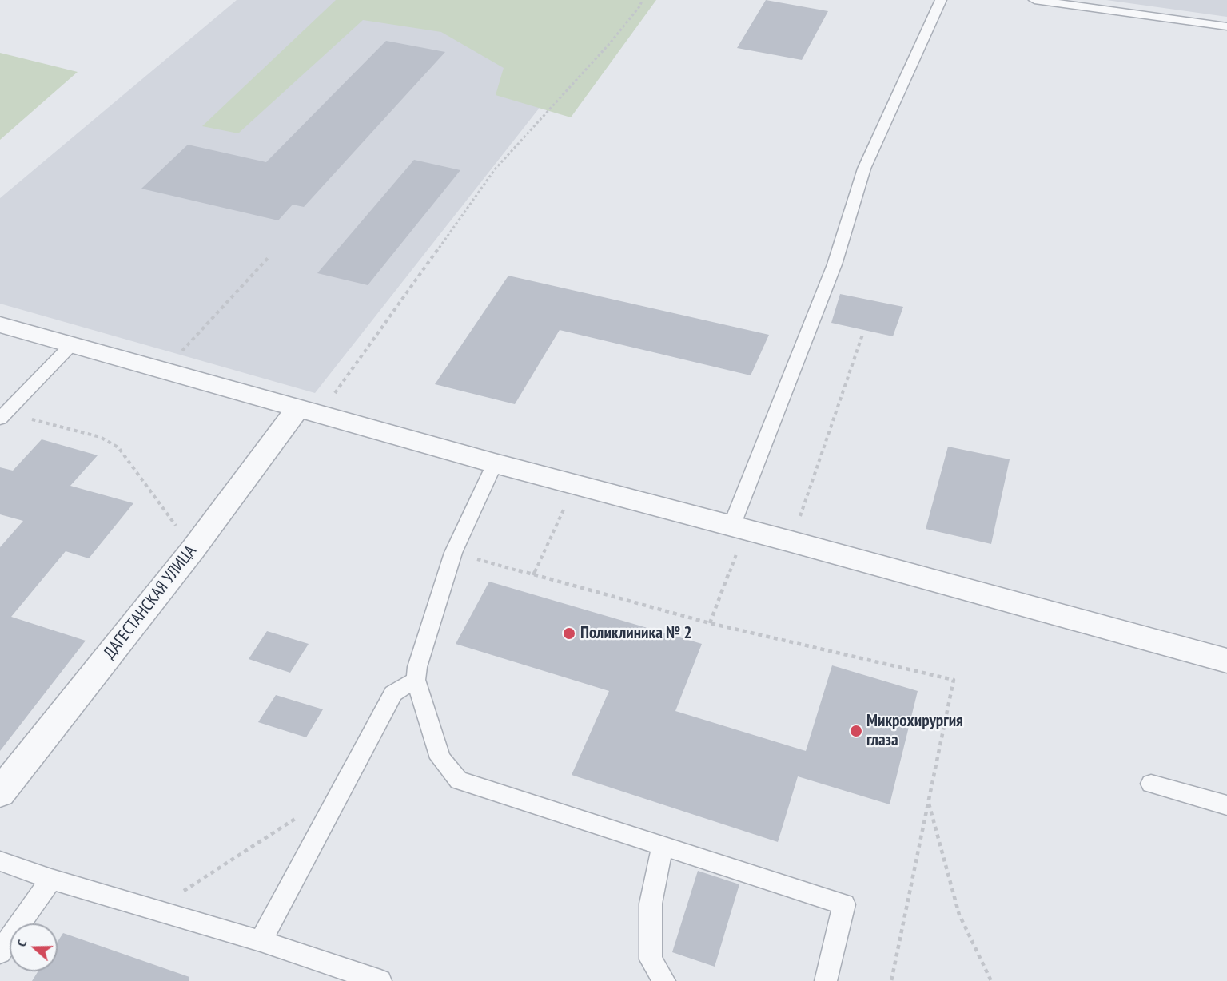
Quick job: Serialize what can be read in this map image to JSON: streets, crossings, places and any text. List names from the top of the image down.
{
  "streets": {
    "street": ["ДАГЕСТАНСКАЯ УЛИЦА"]
  },
  "places": ["Поликлиника № 2", "Микрохирургия глаза"],
  "north": "left"
}
